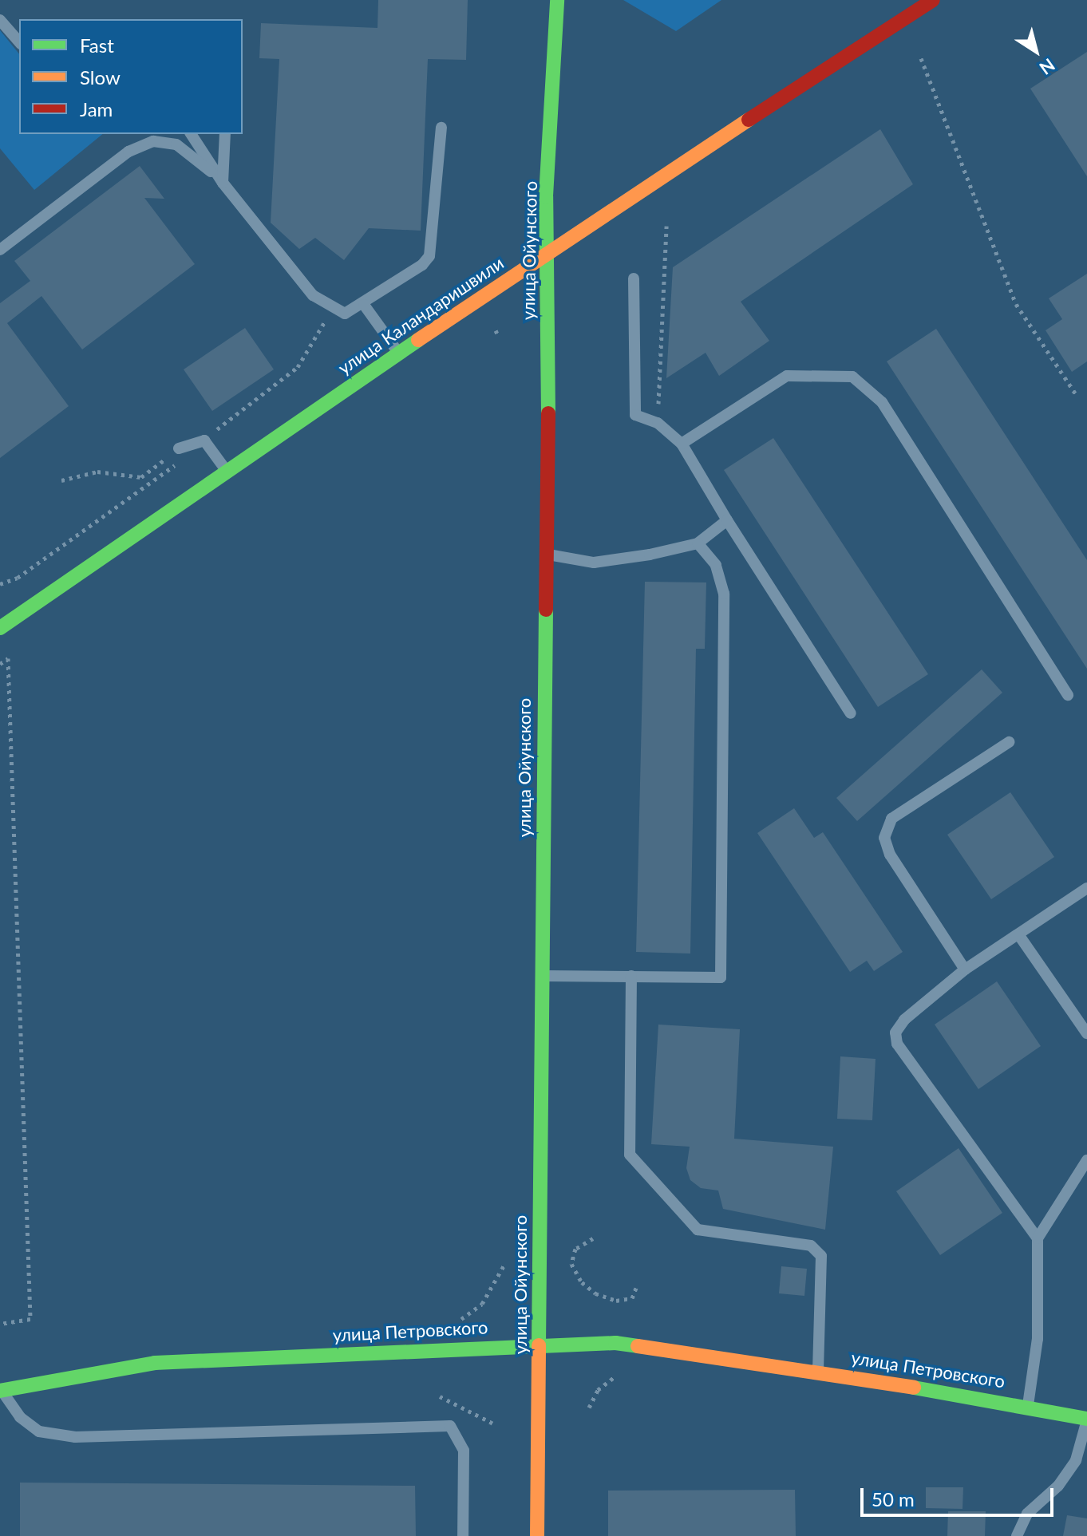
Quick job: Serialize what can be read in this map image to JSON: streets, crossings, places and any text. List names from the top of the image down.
{
  "streets": {
    "main road": ["улица Ойунского", "улица Каландаришвили", "улица Петровского"]
  },
  "crossings": [
    ["улица Ойунского", "улица Каландаришвили"],
    ["улица Ойунского", "улица Петровского"]
  ],
  "legend": ["Fast", "Slow", "Jam"],
  "scale_bar": "50 m",
  "north": "bottom right"
}
